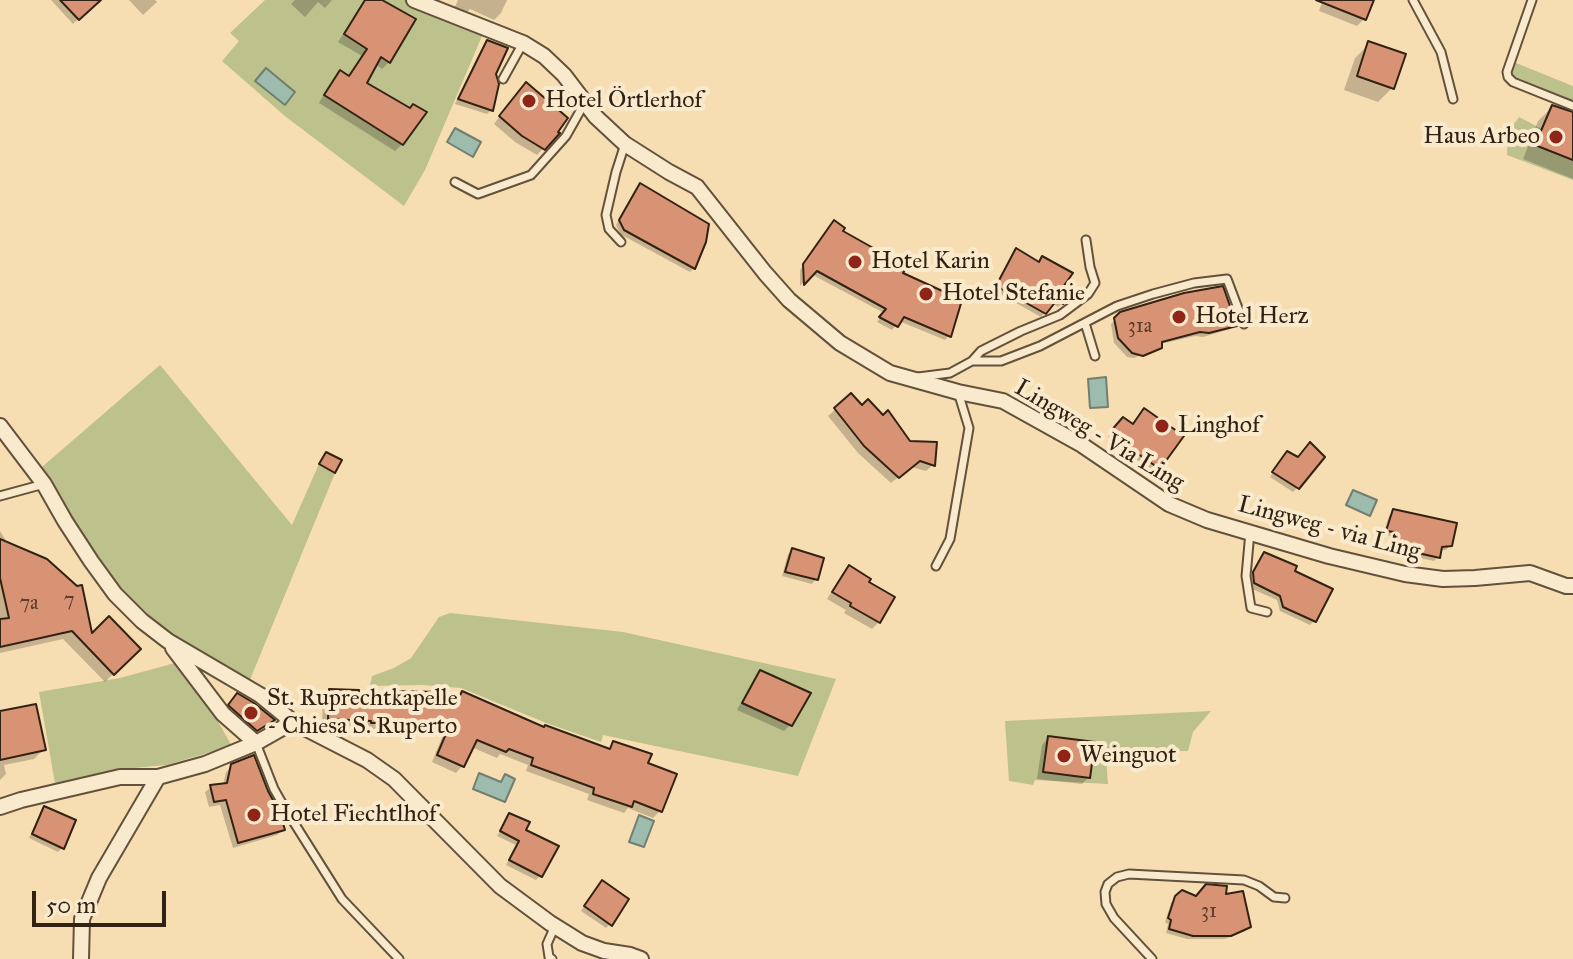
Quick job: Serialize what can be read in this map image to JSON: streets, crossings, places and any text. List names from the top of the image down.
{
  "streets": {
    "street": ["Lingweg - Via Ling", "Lingweg - via Ling"]
  },
  "crossings": [
    ["Lingweg - Via Ling", "Lingweg - via Ling"]
  ],
  "places": [
    "Hotel Örtlerhof",
    "Haus Arbeo",
    "Hotel Karin",
    "Hotel Stefanie",
    "Hotel Herz",
    "Linghof",
    "St. Ruprechtkapelle - Chiesa S. Ruperto",
    "Weinguot",
    "Hotel Fiechtlhof"
  ],
  "house_numbers": [
    "31a",
    "7",
    "7a",
    "31"
  ],
  "scale_bar": "50 m"
}
